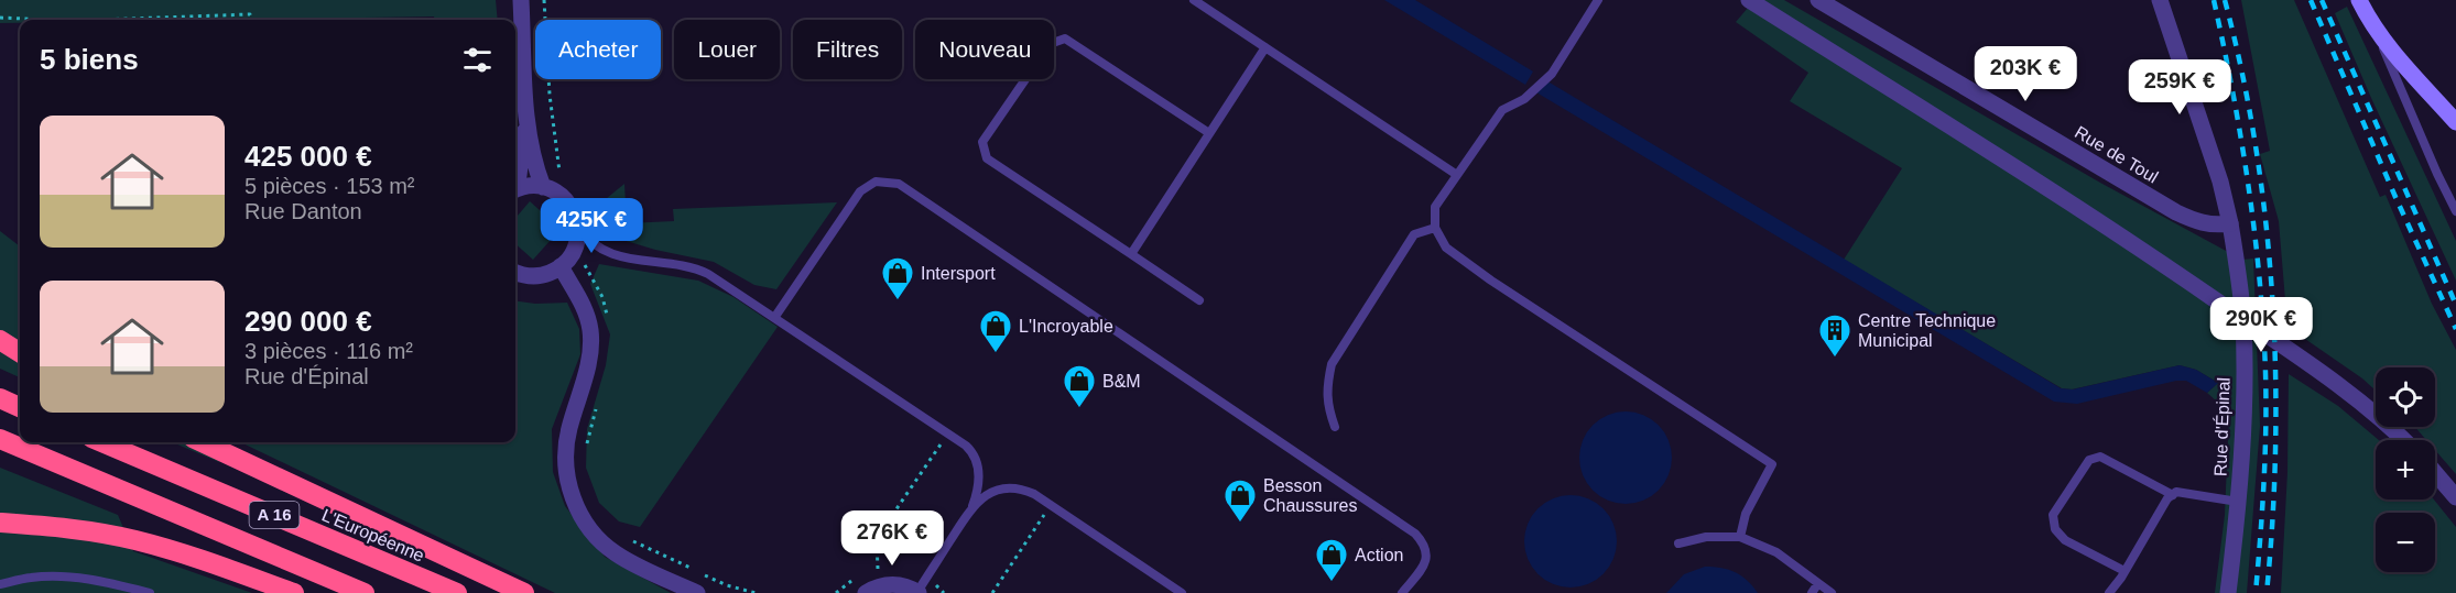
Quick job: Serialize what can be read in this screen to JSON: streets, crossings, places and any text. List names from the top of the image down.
{
  "streets": {
    "highway": ["A 16", "L'Européenne"],
    "street": ["Rue de Toul", "Rue d'Épinal"]
  },
  "crossings": [
    ["Rue de Toul", "Rue d'Épinal"]
  ],
  "places": {
    "shop": [
      "Intersport",
      "L'Incroyable",
      "B&M",
      "Besson Chaussures",
      "Action"
    ],
    "building": ["Centre Technique Municipal"]
  },
  "page": {
    "chip": [
      "Acheter",
      "Louer",
      "Filtres",
      "Nouveau"
    ],
    "heading": "5 biens",
    "price": [
      "203K €",
      "259K €",
      "425K €",
      "290K €",
      "276K €"
    ],
    "list": [
      {
        "name": "425 000 €",
        "note": "5 pièces · 153 m² · Rue Danton"
      },
      {
        "name": "290 000 €",
        "note": "3 pièces · 116 m² · Rue d'Épinal"
      }
    ],
    "map_buttons": ["+", "−"]
  }
}
